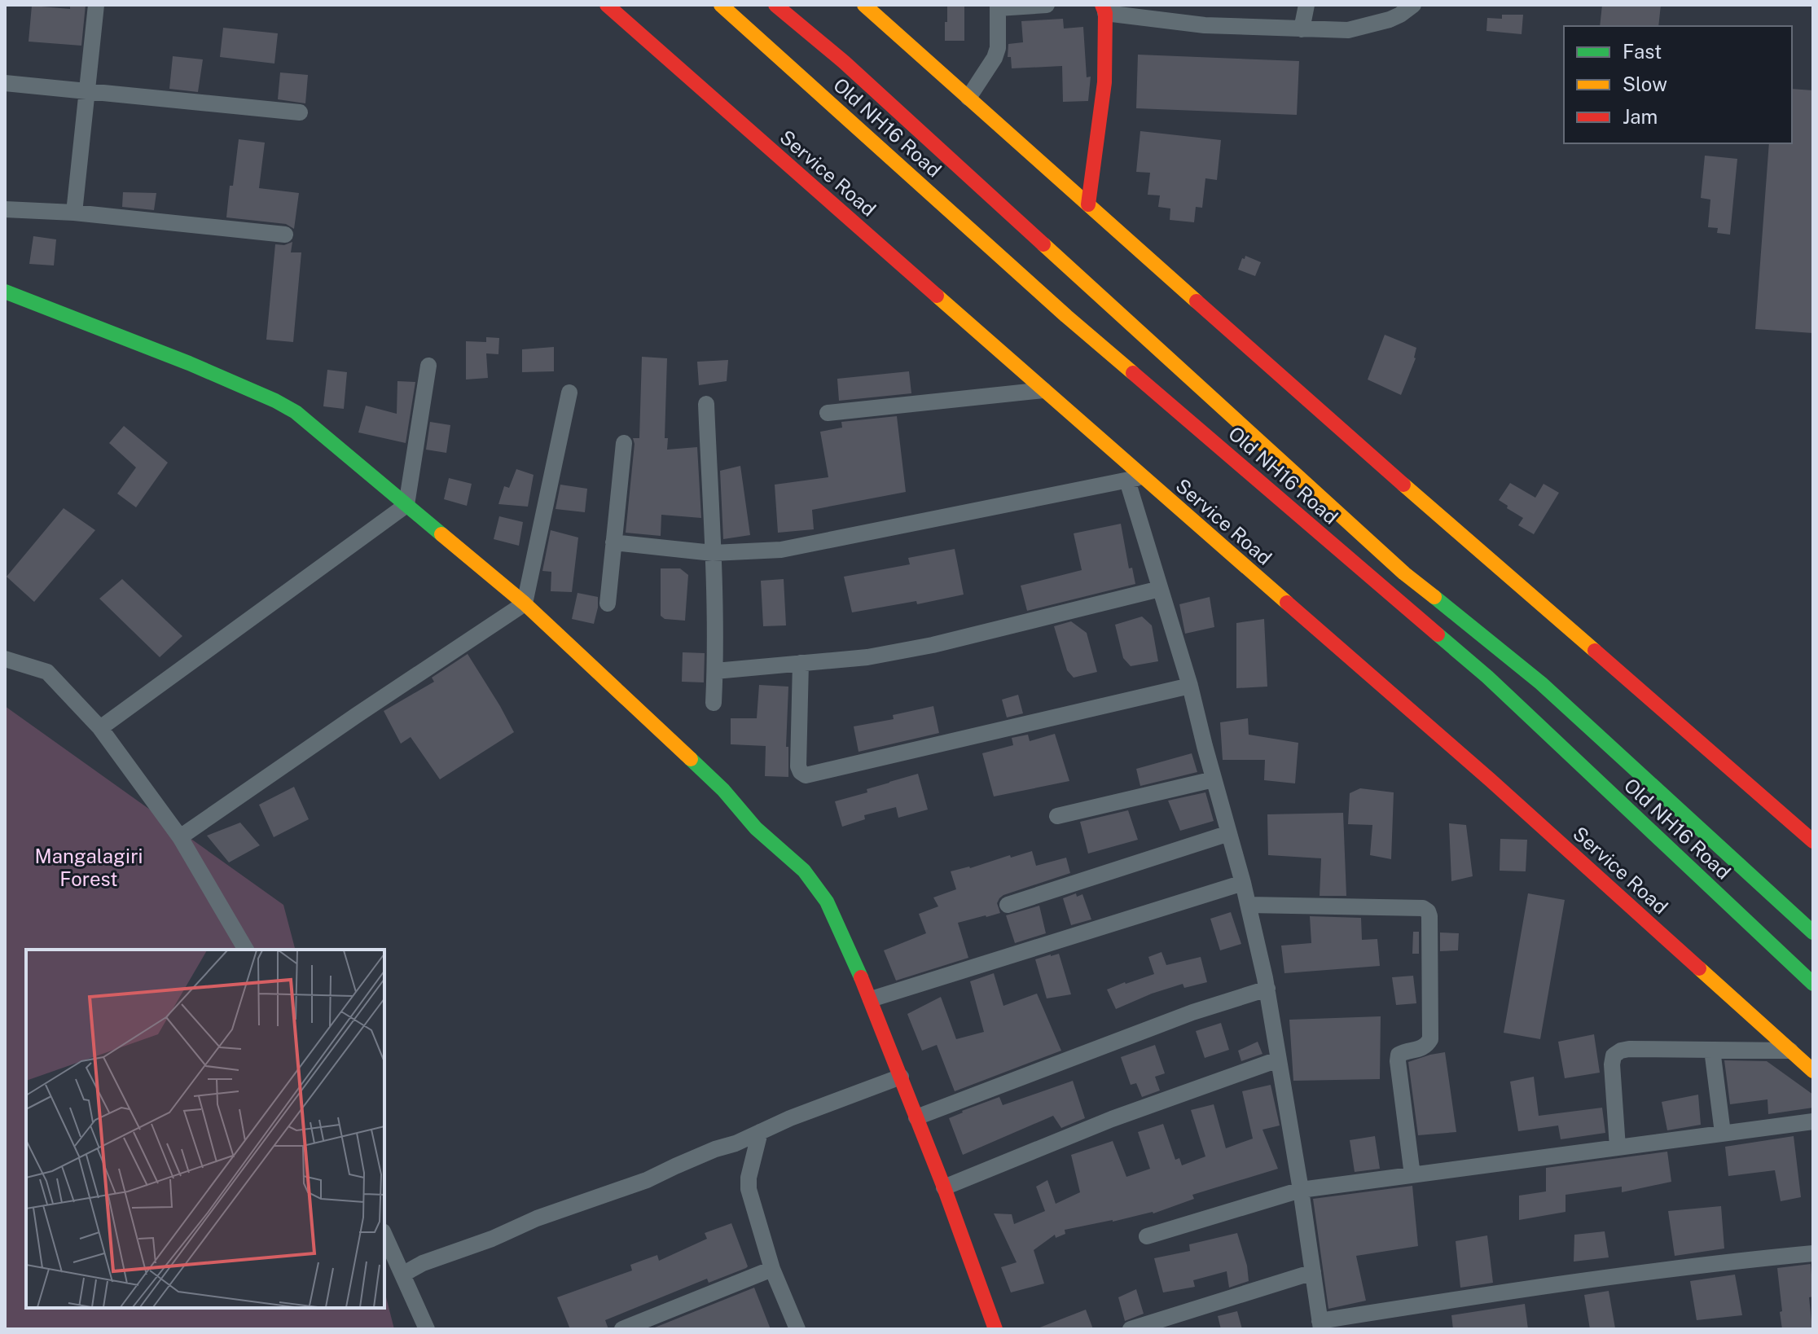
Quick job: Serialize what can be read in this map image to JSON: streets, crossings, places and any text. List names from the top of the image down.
{
  "streets": {
    "street": ["Old NH16 Road", "Service Road"]
  },
  "parks": ["Mangalagiri Forest"],
  "legend": ["Fast", "Slow", "Jam"]
}
